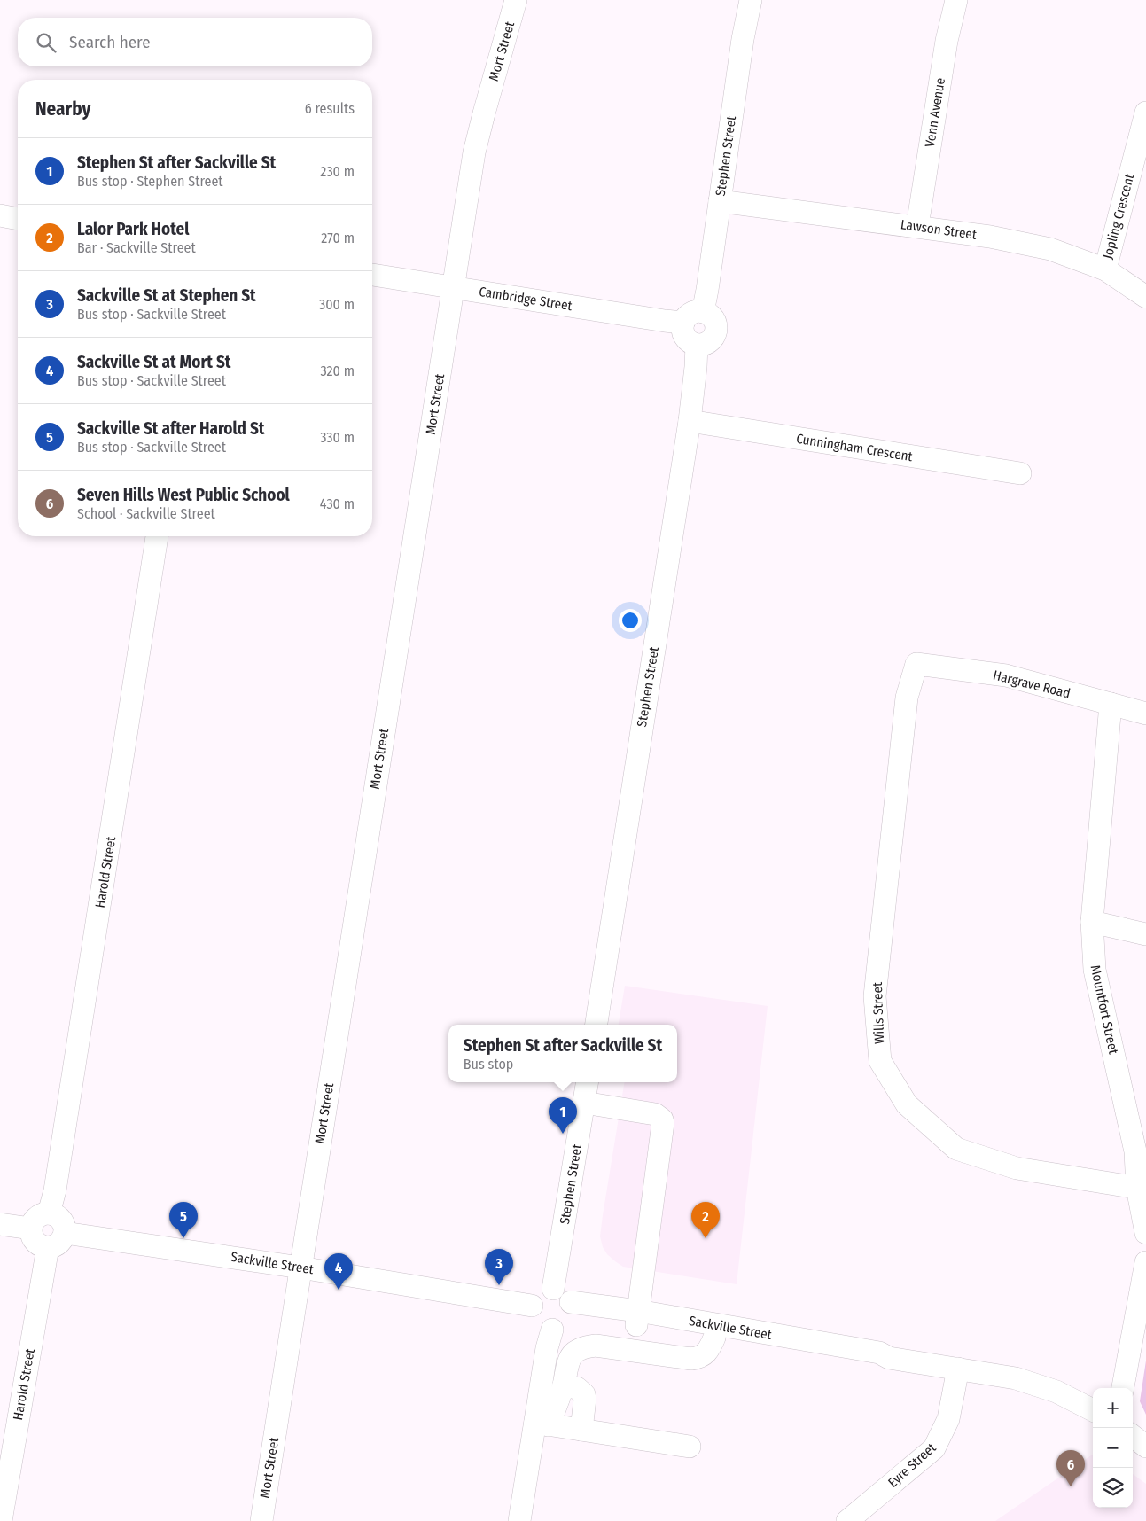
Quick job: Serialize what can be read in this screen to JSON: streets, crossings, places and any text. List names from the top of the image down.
{
  "streets": {
    "street": [
      "Mort Street",
      "Venn Avenue",
      "Stephen Street",
      "Jopling Crescent",
      "Lawson Street",
      "Cambridge Street",
      "Cunningham Crescent",
      "Hargrave Road",
      "Harold Street",
      "Mountfort Street",
      "Wills Street",
      "Sackville Street",
      "Eyre Street"
    ]
  },
  "crossings": [
    ["Mort Street", "Cambridge Street"],
    ["Mort Street", "Sackville Street"],
    ["Venn Avenue", "Lawson Street"],
    ["Stephen Street", "Lawson Street"],
    ["Stephen Street", "Cambridge Street"],
    ["Stephen Street", "Cunningham Crescent"],
    ["Stephen Street", "Sackville Street"],
    ["Jopling Crescent", "Lawson Street"],
    ["Hargrave Road", "Mountfort Street"],
    ["Hargrave Road", "Wills Street"],
    ["Harold Street", "Sackville Street"],
    ["Mountfort Street", "Wills Street"],
    ["Sackville Street", "Eyre Street"]
  ],
  "page": {
    "search": "Search here",
    "heading": ["Nearby", "6 results"],
    "list": [
      {
        "mark": "1",
        "name": "Stephen St after Sackville St",
        "note": "Bus stop · Stephen Street",
        "value": "230 m"
      },
      {
        "mark": "2",
        "name": "Lalor Park Hotel",
        "note": "Bar · Sackville Street",
        "value": "270 m"
      },
      {
        "mark": "3",
        "name": "Sackville St at Stephen St",
        "note": "Bus stop · Sackville Street",
        "value": "300 m"
      },
      {
        "mark": "4",
        "name": "Sackville St at Mort St",
        "note": "Bus stop · Sackville Street",
        "value": "320 m"
      },
      {
        "mark": "5",
        "name": "Sackville St after Harold St",
        "note": "Bus stop · Sackville Street",
        "value": "330 m"
      },
      {
        "mark": "6",
        "name": "Seven Hills West Public School",
        "note": "School · Sackville Street",
        "value": "430 m"
      }
    ],
    "popup": ["Stephen St after Sackville St", "Bus stop"],
    "pins": [
      "1",
      "2",
      "5",
      "3",
      "4",
      "6"
    ],
    "map_buttons": ["+", "−"]
  }
}
